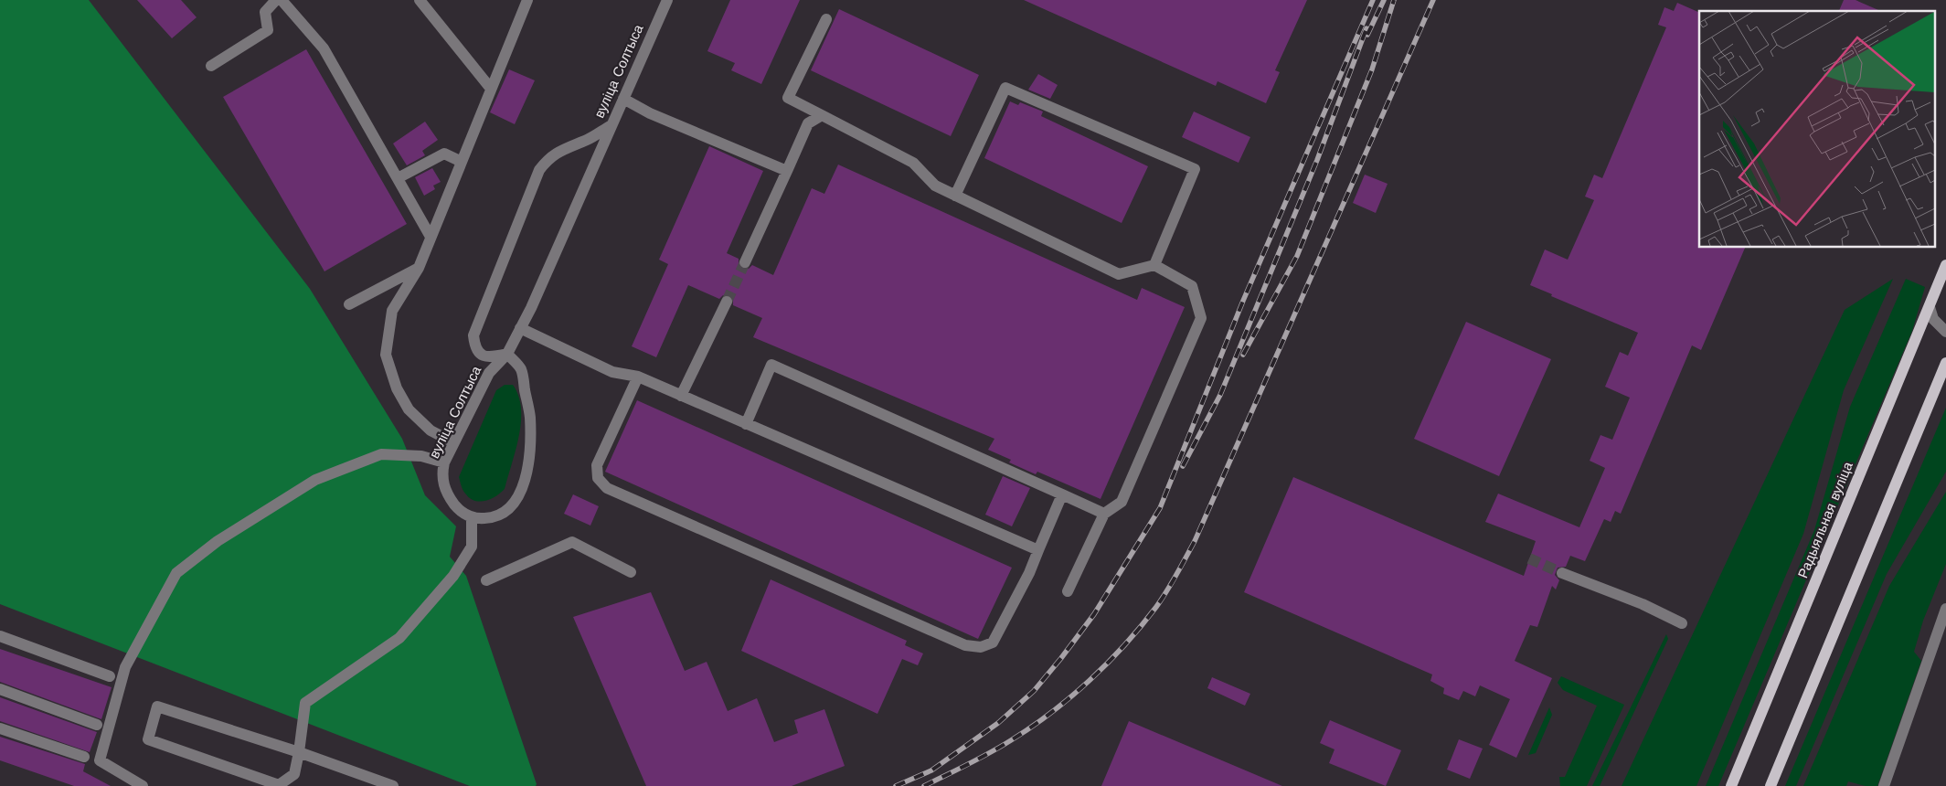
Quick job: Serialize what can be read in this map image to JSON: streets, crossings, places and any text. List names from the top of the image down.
{
  "streets": {
    "main road": ["Радыяльная вуліца"],
    "street": ["вуліца Солтыса"]
  }
}
